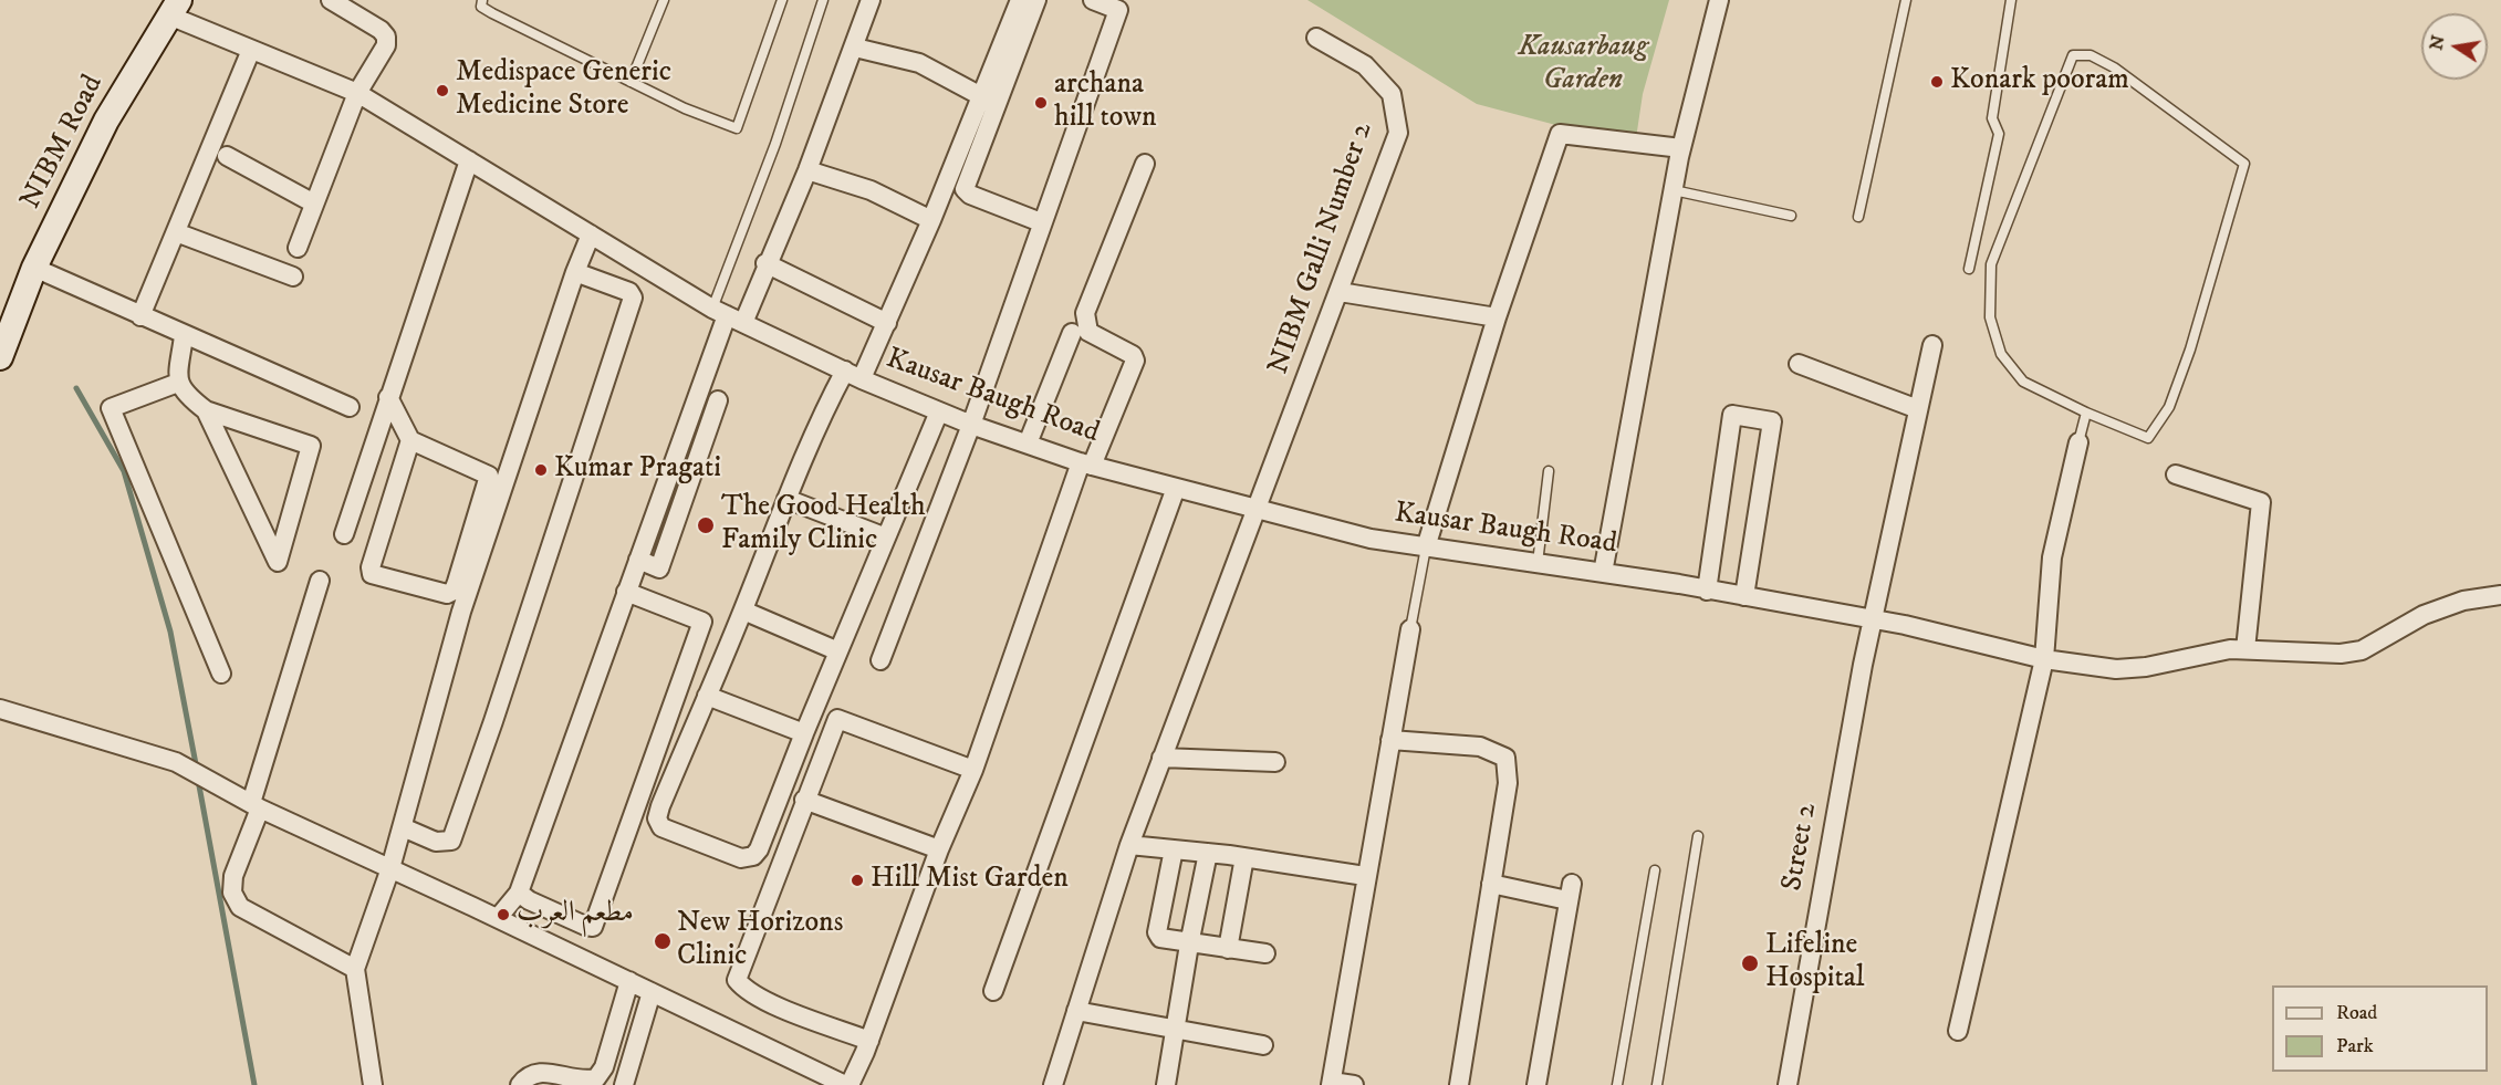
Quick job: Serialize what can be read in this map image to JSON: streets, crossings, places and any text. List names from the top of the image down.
{
  "streets": {
    "main road": ["NIBM Road"],
    "street": ["NIBM Galli Number 2", "Kausar Baugh Road", "Street 2"]
  },
  "crossings": [
    ["NIBM Road", "Kausar Baugh Road"],
    ["NIBM Galli Number 2", "Kausar Baugh Road"],
    ["Kausar Baugh Road", "Street 2"]
  ],
  "parks": ["Kausarbaug Garden"],
  "places": [
    "Konark pooram",
    "Medispace Generic Medicine Store",
    "archana hill town",
    "Kumar Pragati",
    "The Good Health Family Clinic",
    "Hill Mist Garden",
    "مطعم العرب",
    "New Horizons Clinic",
    "Lifeline Hospital"
  ],
  "legend": ["Road", "Park"],
  "north": "left"
}
